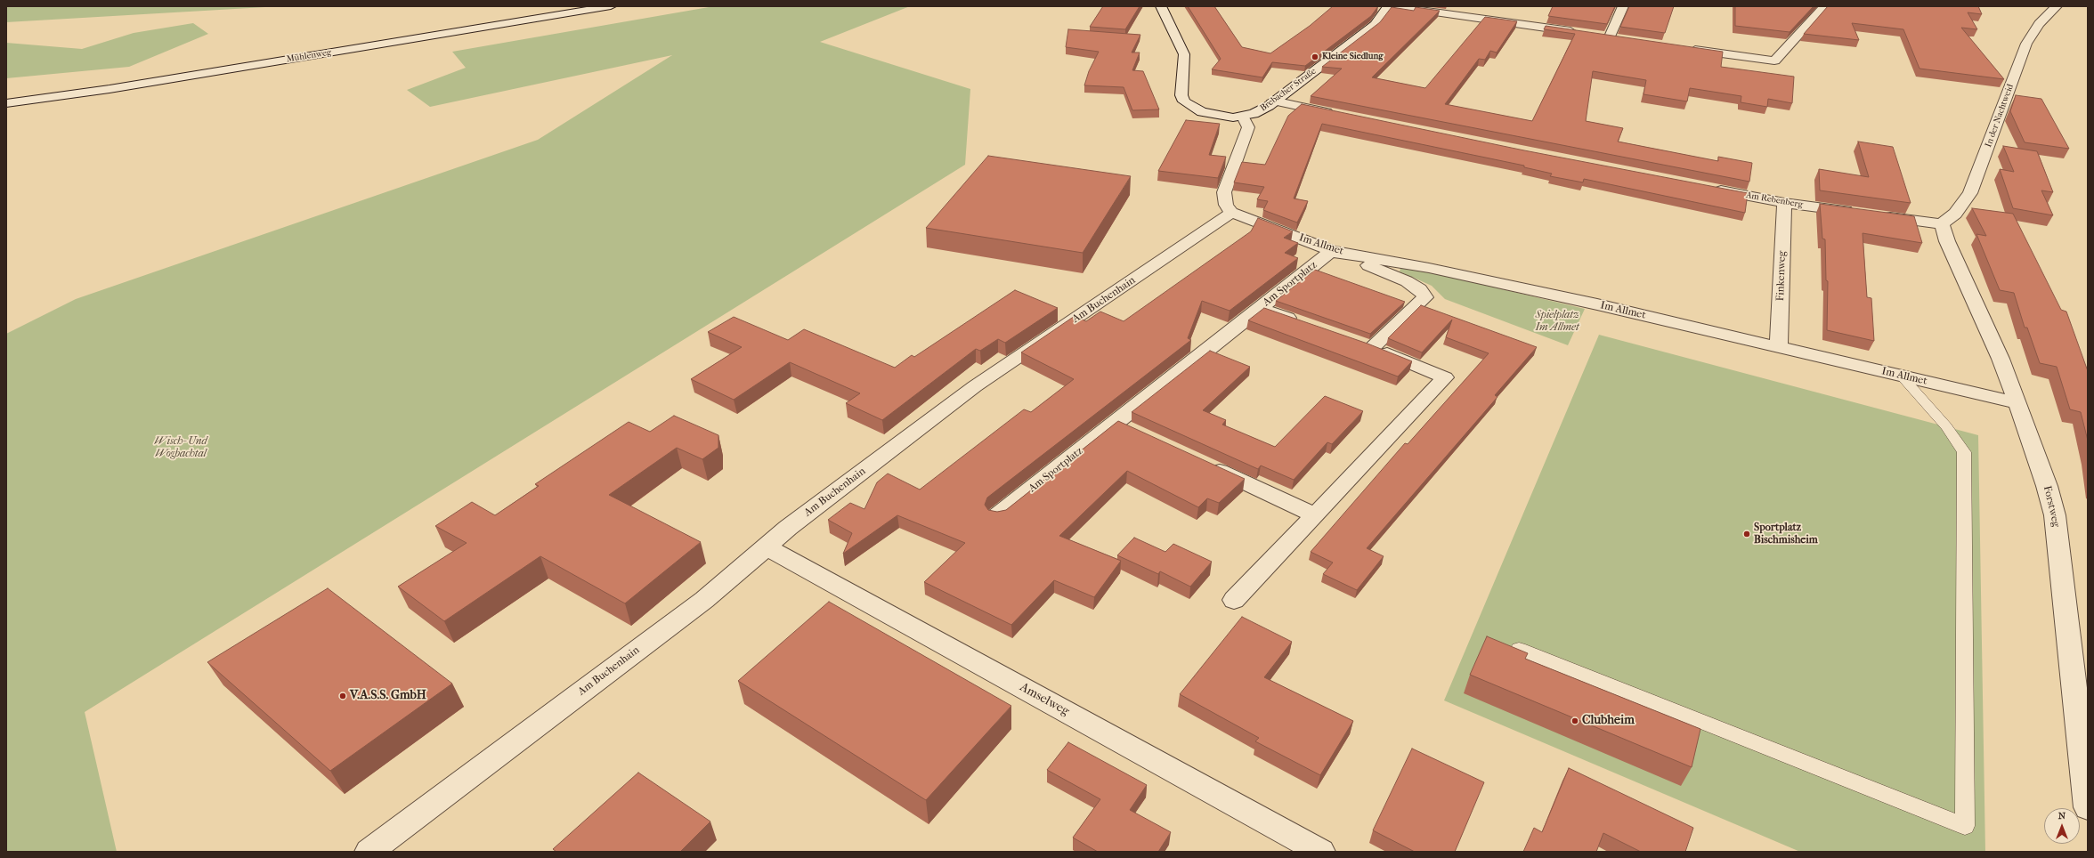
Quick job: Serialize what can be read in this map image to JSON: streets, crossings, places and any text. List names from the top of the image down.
{
  "streets": {
    "street": [
      "Mühlenweg",
      "Brebacher Straße",
      "In der Nachtweid",
      "Am Rebenberg",
      "Im Allmet",
      "Finkenweg",
      "Am Sportplatz",
      "Am Buchenhain",
      "Forstweg",
      "Amselweg"
    ]
  },
  "crossings": [
    ["In der Nachtweid", "Forstweg"],
    ["Am Rebenberg", "Finkenweg"],
    ["Im Allmet", "Finkenweg"],
    ["Im Allmet", "Am Sportplatz"],
    ["Im Allmet", "Am Buchenhain"],
    ["Im Allmet", "Forstweg"],
    ["Am Buchenhain", "Amselweg"]
  ],
  "parks": ["Spielplatz Im Allmet", "Wisch- Und Wogbachtal"],
  "places": [
    "Kleine Siedlung",
    "Sportplatz Bischmisheim",
    "V.A.S.S. GmbH",
    "Clubheim"
  ],
  "north": "top"
}
